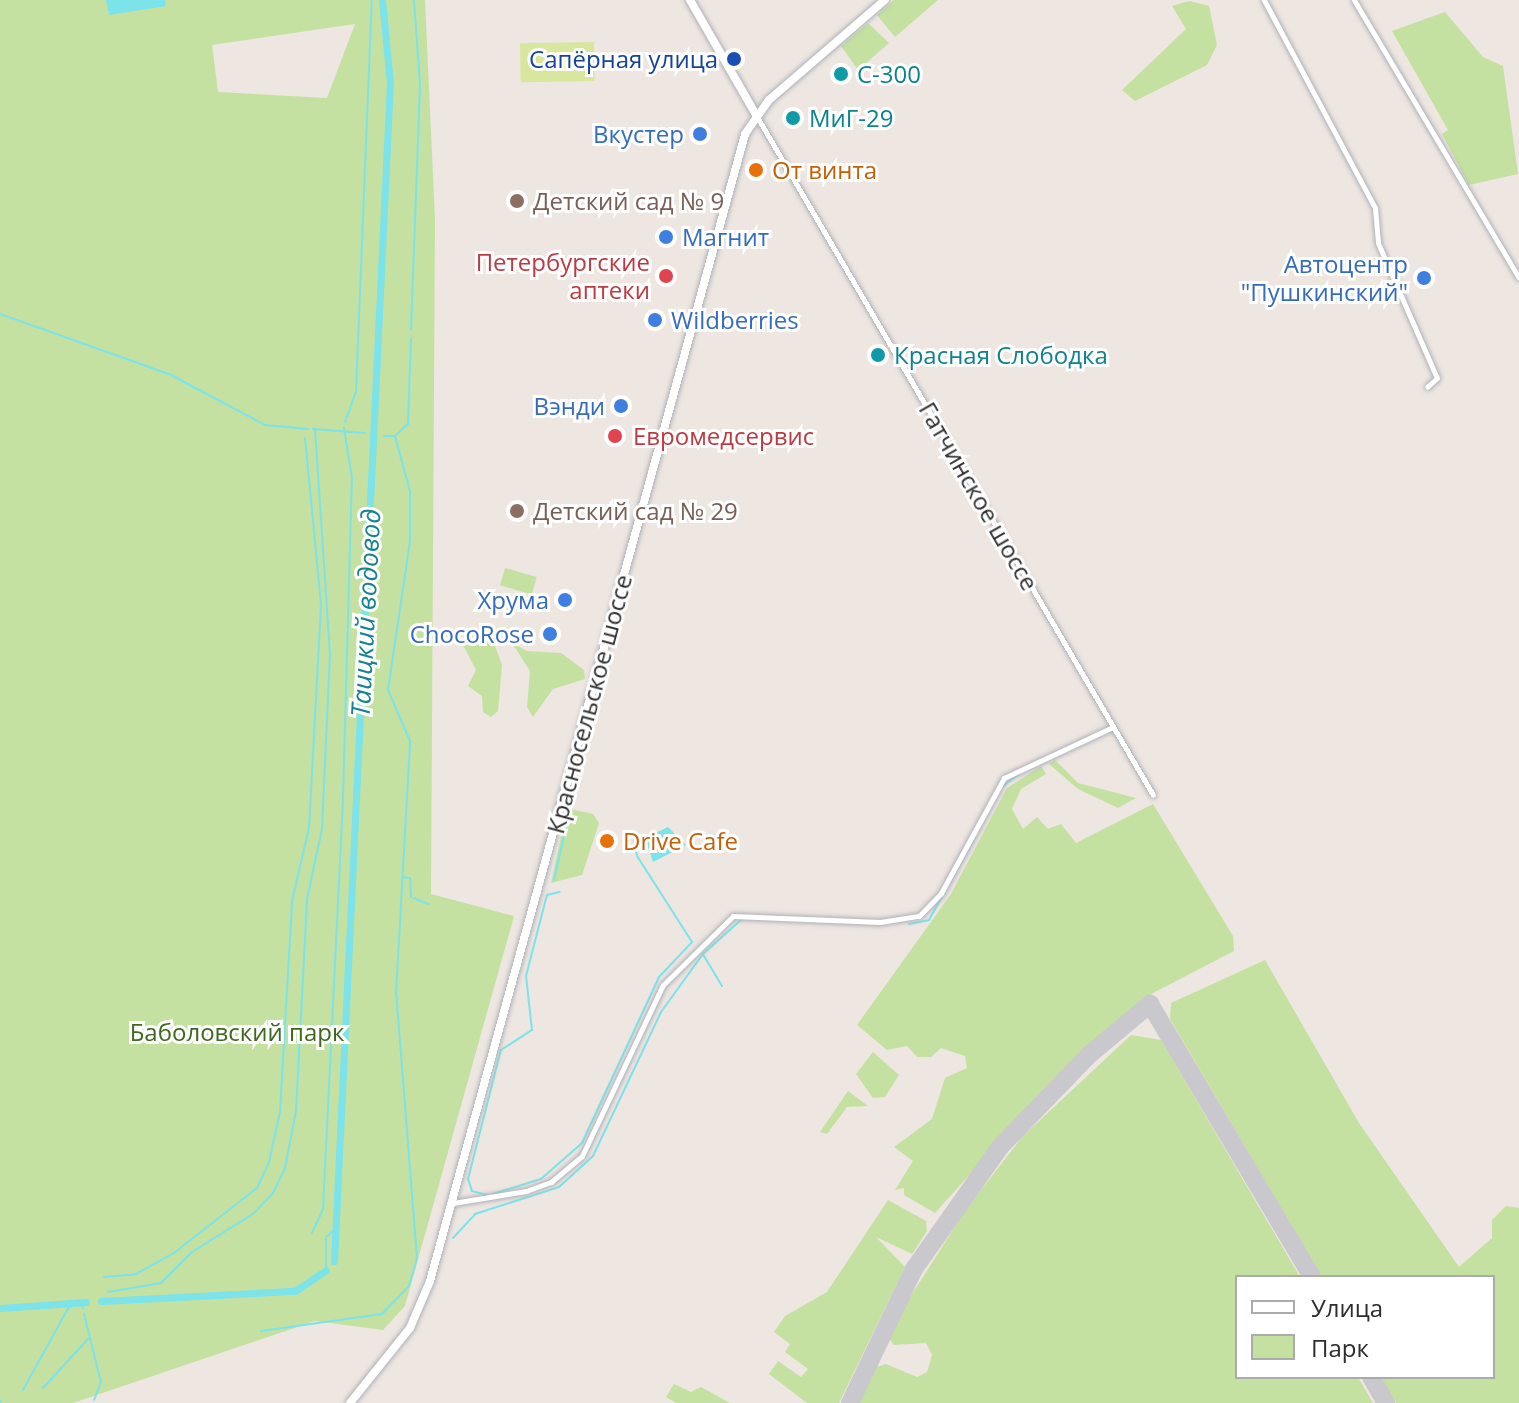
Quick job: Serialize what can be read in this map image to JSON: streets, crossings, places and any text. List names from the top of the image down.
{
  "streets": {
    "main road": ["Красносельское шоссе"],
    "street": ["Гатчинское шоссе"]
  },
  "crossings": [
    ["Гатчинское шоссе", "Красносельское шоссе"]
  ],
  "water": ["Таицкий водовод"],
  "parks": ["Баболовский парк"],
  "places": [
    "Сапёрная улица",
    "С-300",
    "МиГ-29",
    "Вкустер",
    "От винта",
    "Детский сад № 9",
    "Магнит",
    "Петербургские аптеки",
    "Автоцентр \"Пушкинский\"",
    "Wildberries",
    "Красная Слободка",
    "Вэнди",
    "Евромедсервис",
    "Детский сад № 29",
    "Хрума",
    "ChocoRose",
    "Drive Cafe"
  ],
  "legend": ["Улица", "Парк"]
}
